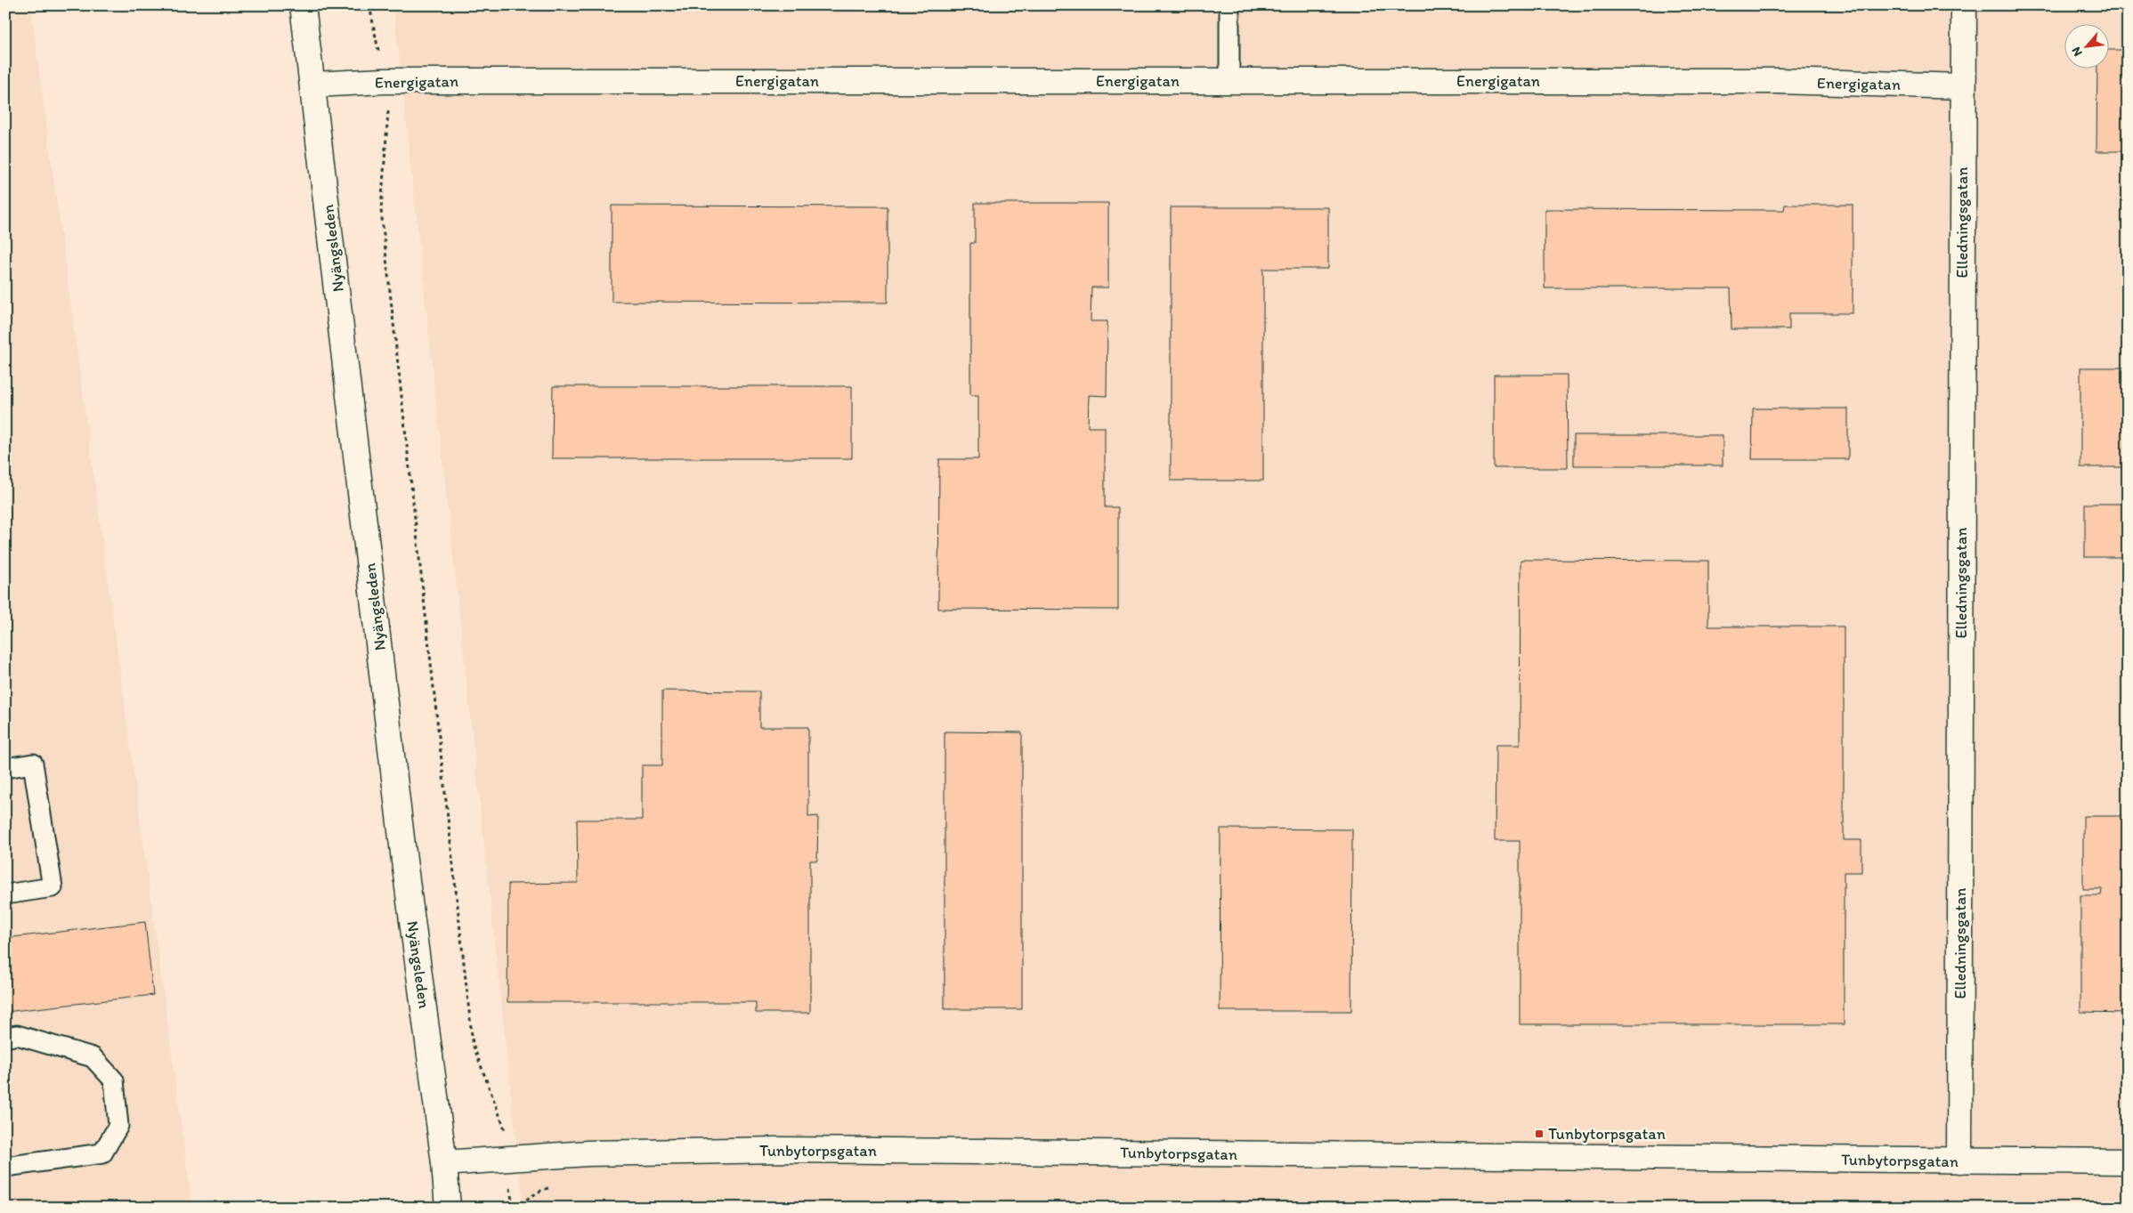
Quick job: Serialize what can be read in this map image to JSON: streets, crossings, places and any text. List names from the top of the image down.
{
  "streets": {
    "street": [
      "Energigatan",
      "Elledningsgatan",
      "Nyängsleden",
      "Tunbytorpsgatan"
    ]
  },
  "crossings": [
    ["Energigatan", "Elledningsgatan"],
    ["Energigatan", "Nyängsleden"],
    ["Elledningsgatan", "Tunbytorpsgatan"],
    ["Nyängsleden", "Tunbytorpsgatan"]
  ],
  "places": {
    "transit": ["Tunbytorpsgatan"]
  },
  "north": "bottom left"
}
